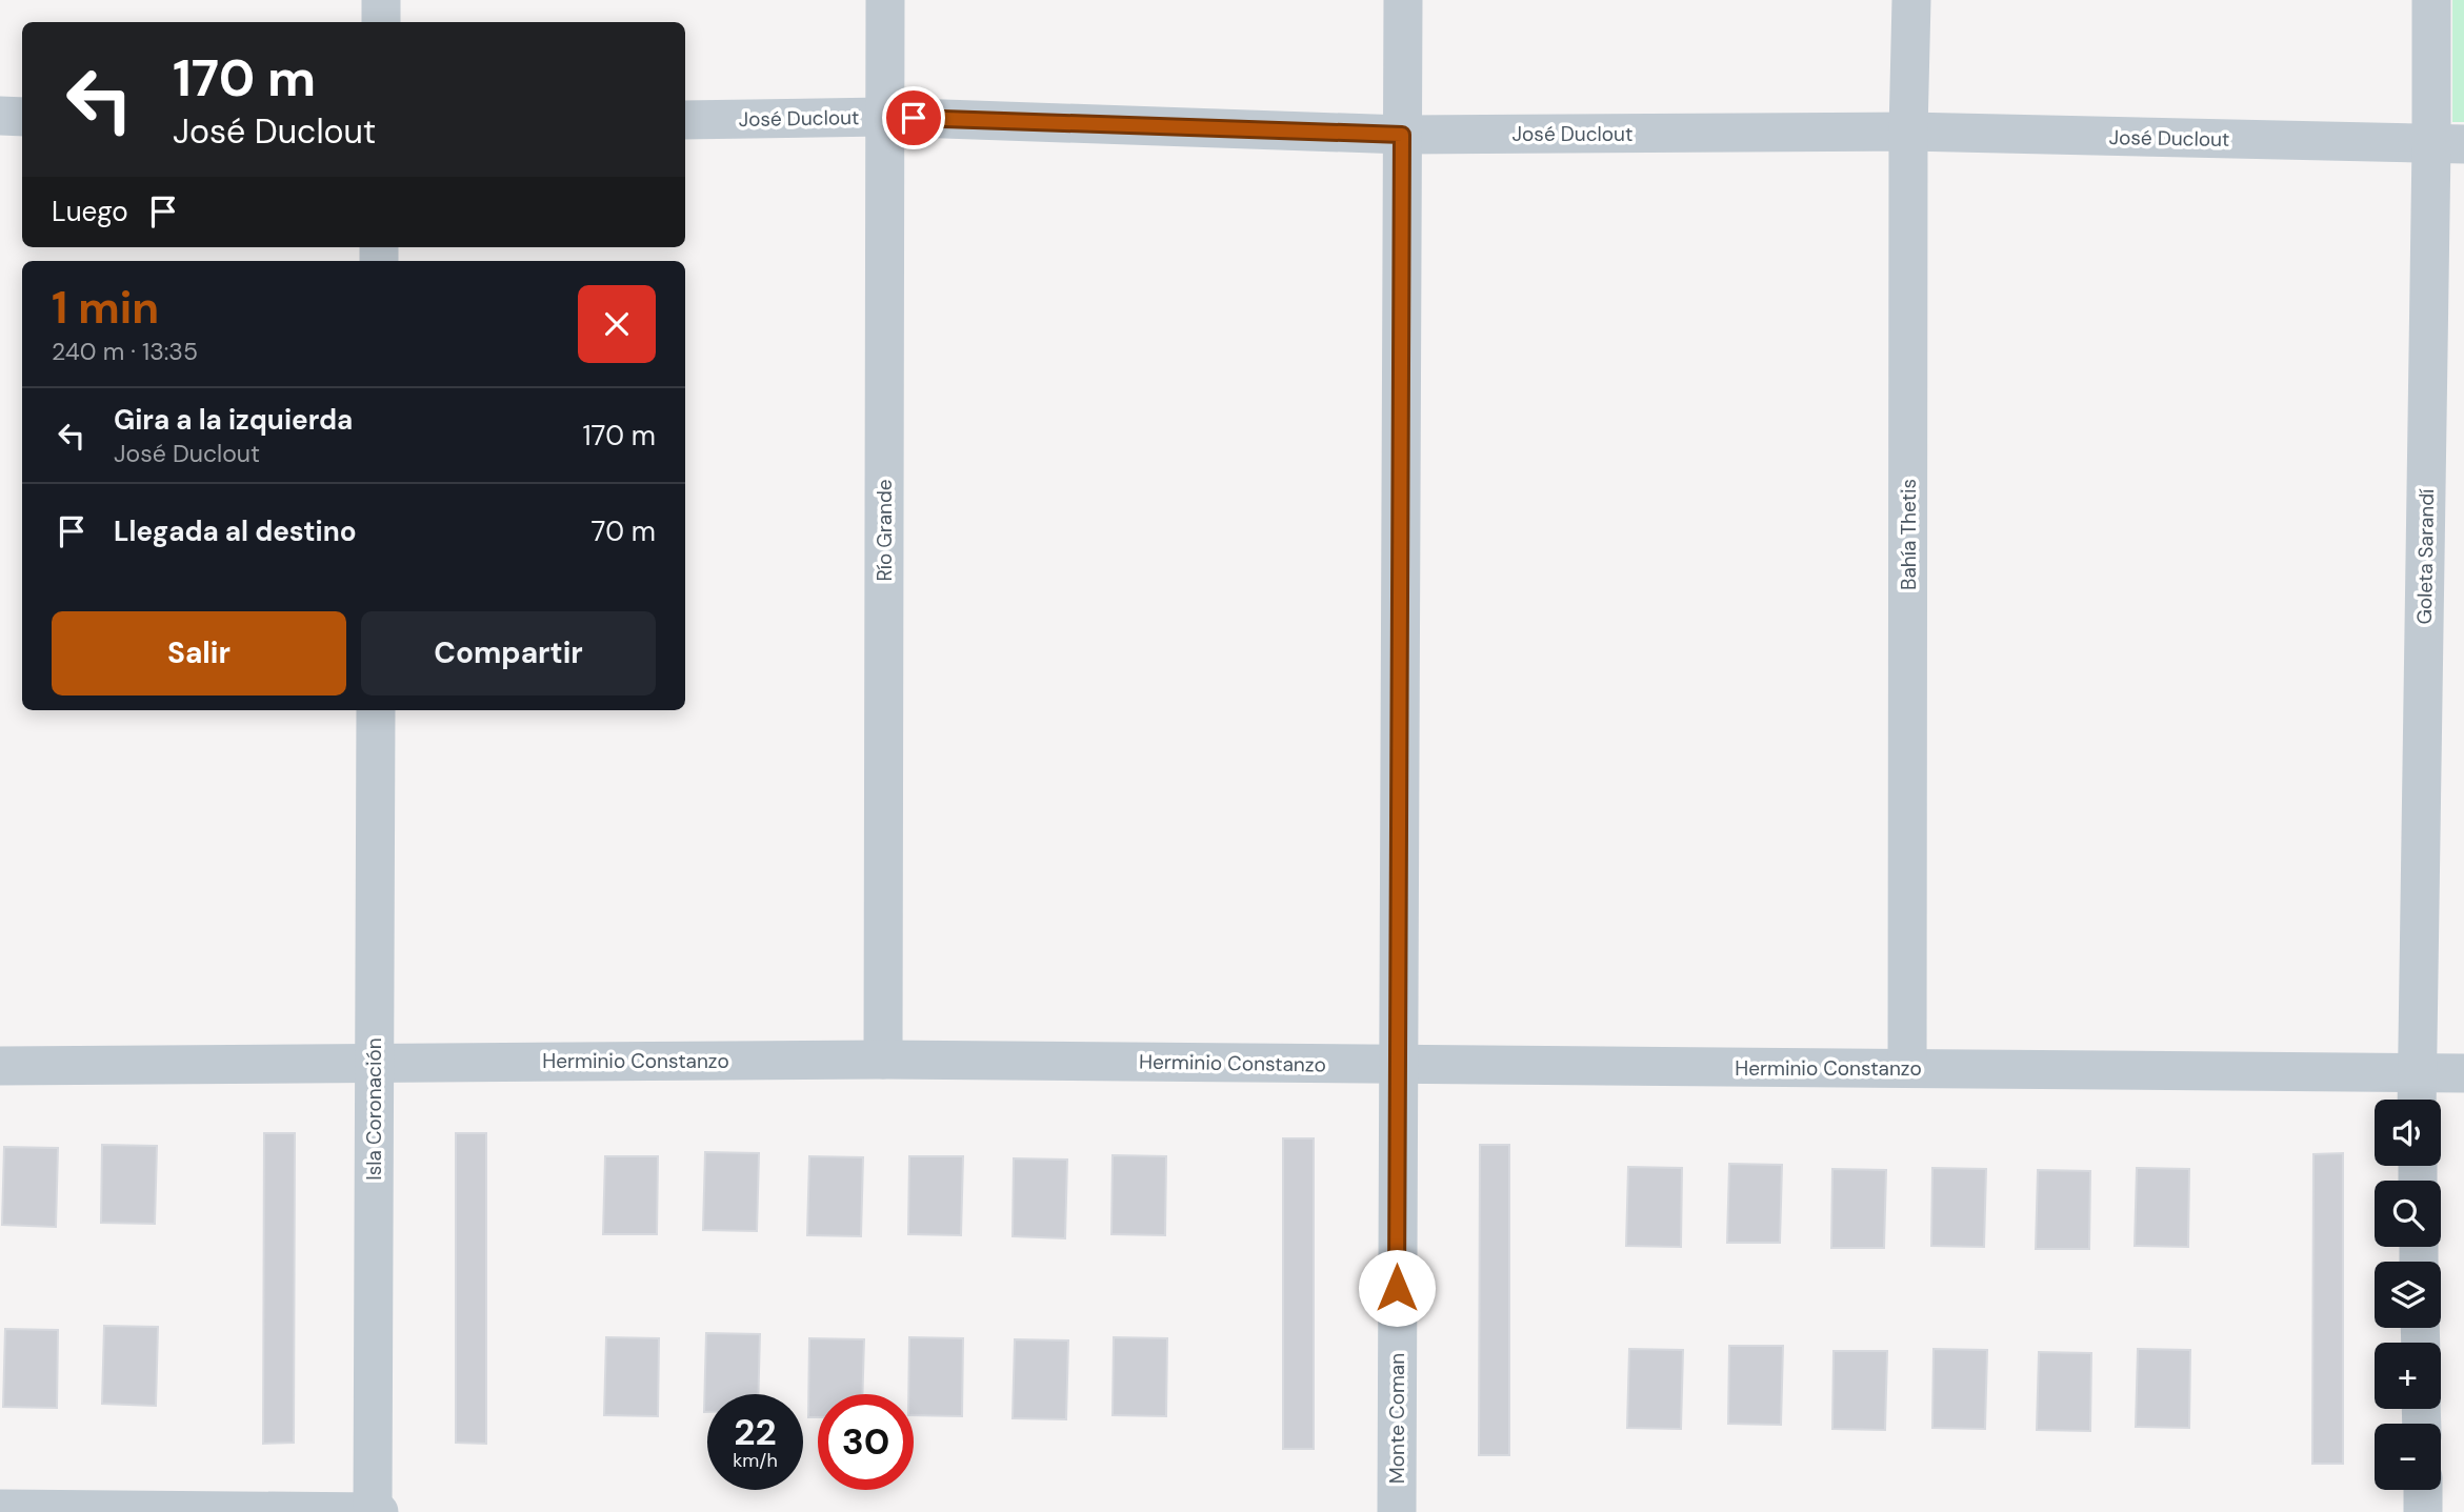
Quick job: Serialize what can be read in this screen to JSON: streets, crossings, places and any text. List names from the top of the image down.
{
  "streets": {
    "street": [
      "José Duclout",
      "Río Grande",
      "Bahía Thetis",
      "Goleta Sarandí",
      "Herminio Constanzo",
      "Isla Coronación",
      "Monte Coman"
    ]
  },
  "crossings": [
    ["José Duclout", "Río Grande"],
    ["José Duclout", "Bahía Thetis"],
    ["José Duclout", "Goleta Sarandí"],
    ["José Duclout", "Monte Coman"],
    ["Río Grande", "Herminio Constanzo"],
    ["Bahía Thetis", "Herminio Constanzo"],
    ["Goleta Sarandí", "Herminio Constanzo"],
    ["Herminio Constanzo", "Isla Coronación"],
    ["Herminio Constanzo", "Monte Coman"]
  ],
  "page": {
    "turn": ["170 m", "José Duclout"],
    "then": "Luego",
    "heading": ["1 min", "240 m · 13:35"],
    "list": [
      {
        "name": "Gira a la izquierda",
        "note": "José Duclout",
        "value": "170 m"
      },
      {
        "name": "Llegada al destino",
        "value": "70 m"
      }
    ],
    "buttons": ["Salir", "Compartir"],
    "map_buttons": ["+", "−"],
    "speed": "22 km/h",
    "limit": "30"
  }
}
